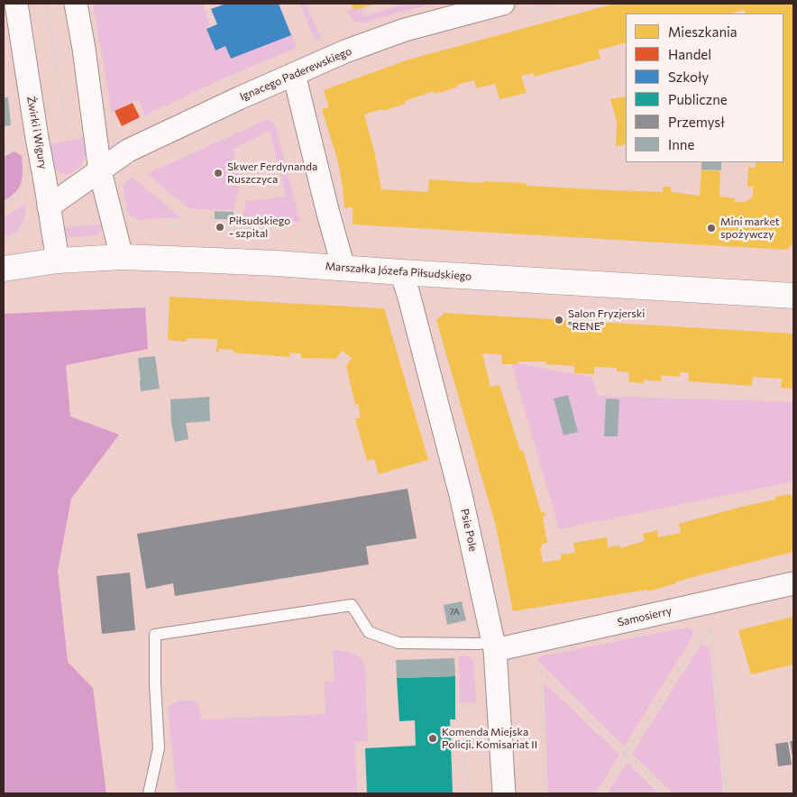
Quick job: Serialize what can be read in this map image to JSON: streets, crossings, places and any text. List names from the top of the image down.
{
  "streets": {
    "street": [
      "Ignacego Paderewskiego",
      "Żwirki i Wigury",
      "Marszałka Józefa Piłsudskiego",
      "Psie Pole",
      "Samosierry"
    ]
  },
  "crossings": [
    ["Ignacego Paderewskiego", "Żwirki i Wigury"],
    ["Żwirki i Wigury", "Marszałka Józefa Piłsudskiego"],
    ["Marszałka Józefa Piłsudskiego", "Psie Pole"],
    ["Psie Pole", "Samosierry"]
  ],
  "places": [
    "Skwer Ferdynanda Ruszczyca",
    "Piłsudskiego - szpital",
    "Mini market spożywczy",
    "Salon Fryzjerski \"RENE\"",
    "Komenda Miejska Policji. Komisariat II"
  ],
  "house_numbers": ["7A"],
  "legend": [
    "Mieszkania",
    "Handel",
    "Szkoły",
    "Publiczne",
    "Przemysł",
    "Inne"
  ]
}
